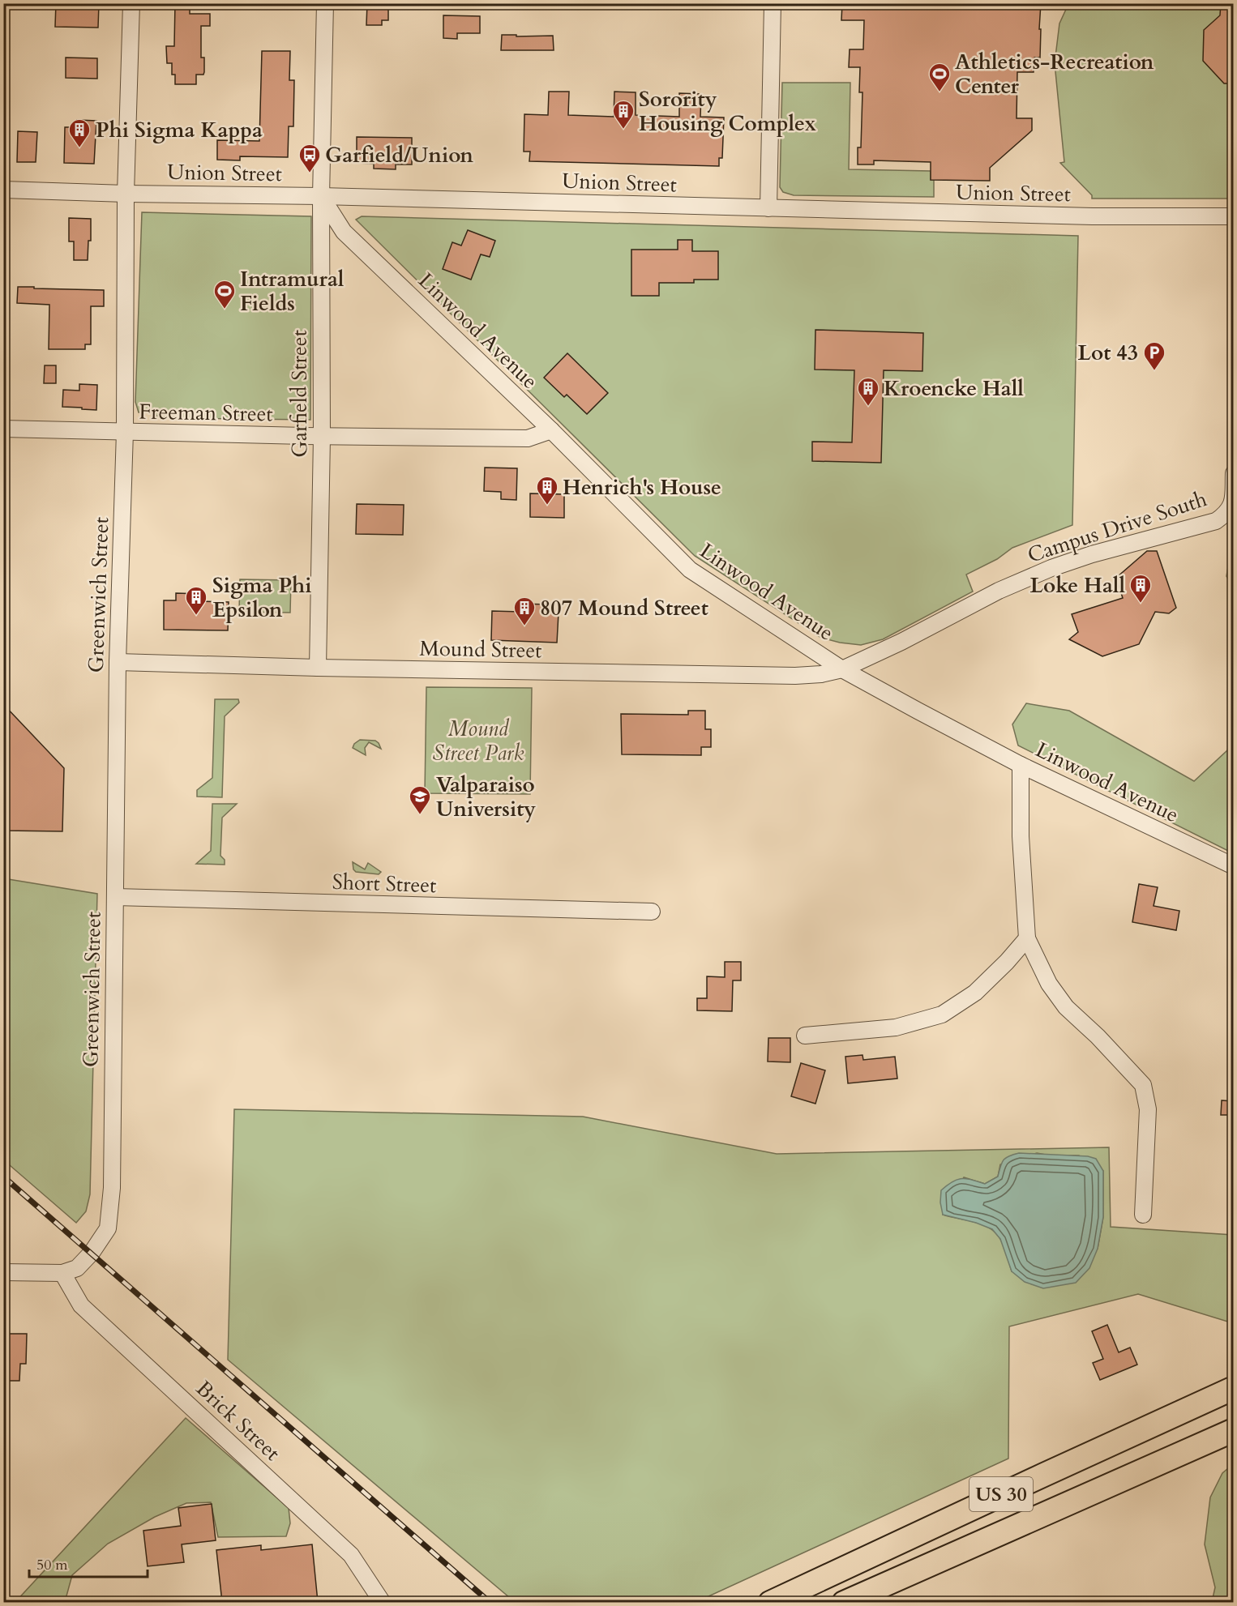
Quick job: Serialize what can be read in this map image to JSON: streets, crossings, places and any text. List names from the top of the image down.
{
  "streets": {
    "highway": ["US 30"],
    "street": [
      "Union Street",
      "Linwood Avenue",
      "Garfield Street",
      "Freeman Street",
      "Campus Drive South",
      "Greenwich Street",
      "Mound Street",
      "Short Street",
      "Brick Street"
    ]
  },
  "crossings": [
    ["Union Street", "Linwood Avenue"],
    ["Union Street", "Garfield Street"],
    ["Union Street", "Greenwich Street"],
    ["Linwood Avenue", "Garfield Street"],
    ["Linwood Avenue", "Freeman Street"],
    ["Linwood Avenue", "Campus Drive South"],
    ["Linwood Avenue", "Mound Street"],
    ["Garfield Street", "Freeman Street"],
    ["Garfield Street", "Mound Street"],
    ["Freeman Street", "Greenwich Street"],
    ["Campus Drive South", "Mound Street"],
    ["Greenwich Street", "Mound Street"],
    ["Greenwich Street", "Short Street"],
    ["Greenwich Street", "Brick Street"]
  ],
  "parks": ["Mound Street Park"],
  "places": {
    "sports": ["Athletics-Recreation Center", "Intramural Fields"],
    "building": [
      "Sorority Housing Complex",
      "Phi Sigma Kappa",
      "Kroencke Hall",
      "Henrich's House",
      "Loke Hall",
      "Sigma Phi Epsilon",
      "807 Mound Street"
    ],
    "bus stop": ["Garfield/Union"],
    "parking": ["Lot 43"],
    "school or university": ["Valparaiso University"]
  },
  "scale_bar": "50 m"
}
